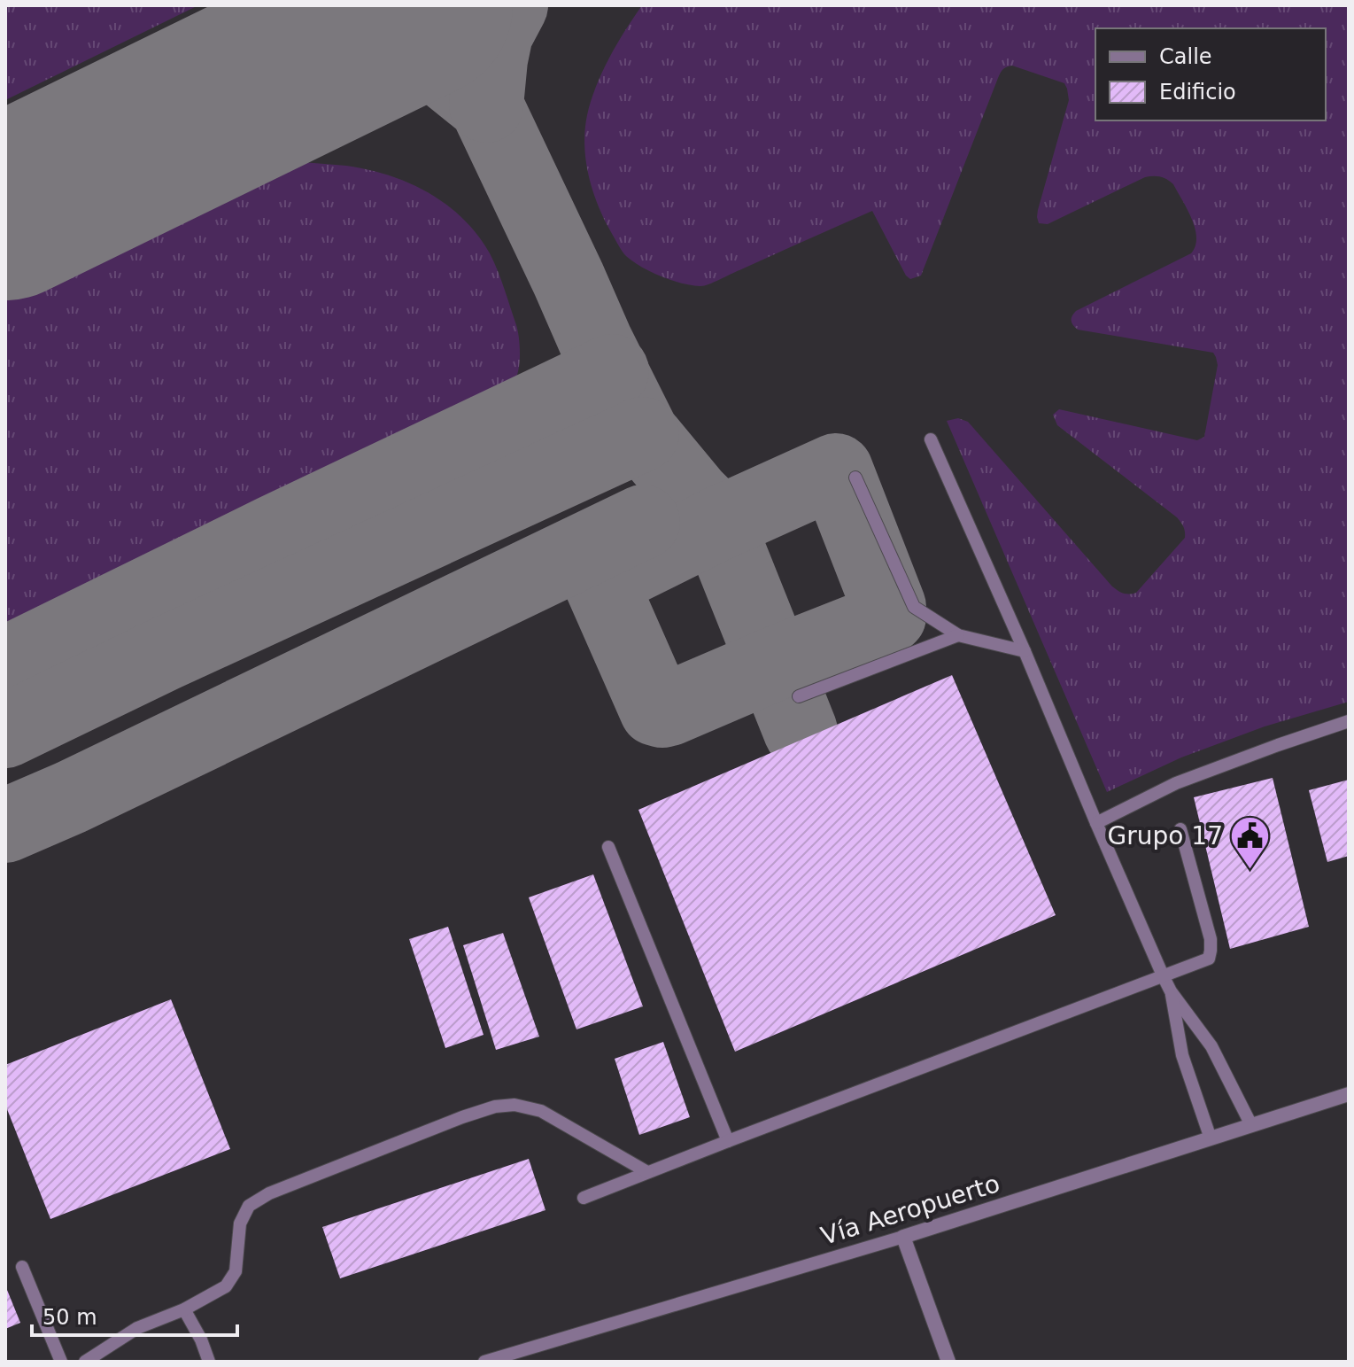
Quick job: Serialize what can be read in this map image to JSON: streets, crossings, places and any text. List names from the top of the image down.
{
  "streets": {
    "street": ["Vía Aeropuerto"]
  },
  "places": {
    "public building": ["Grupo 17"]
  },
  "legend": ["Calle", "Edificio"],
  "scale_bar": "50 m"
}
